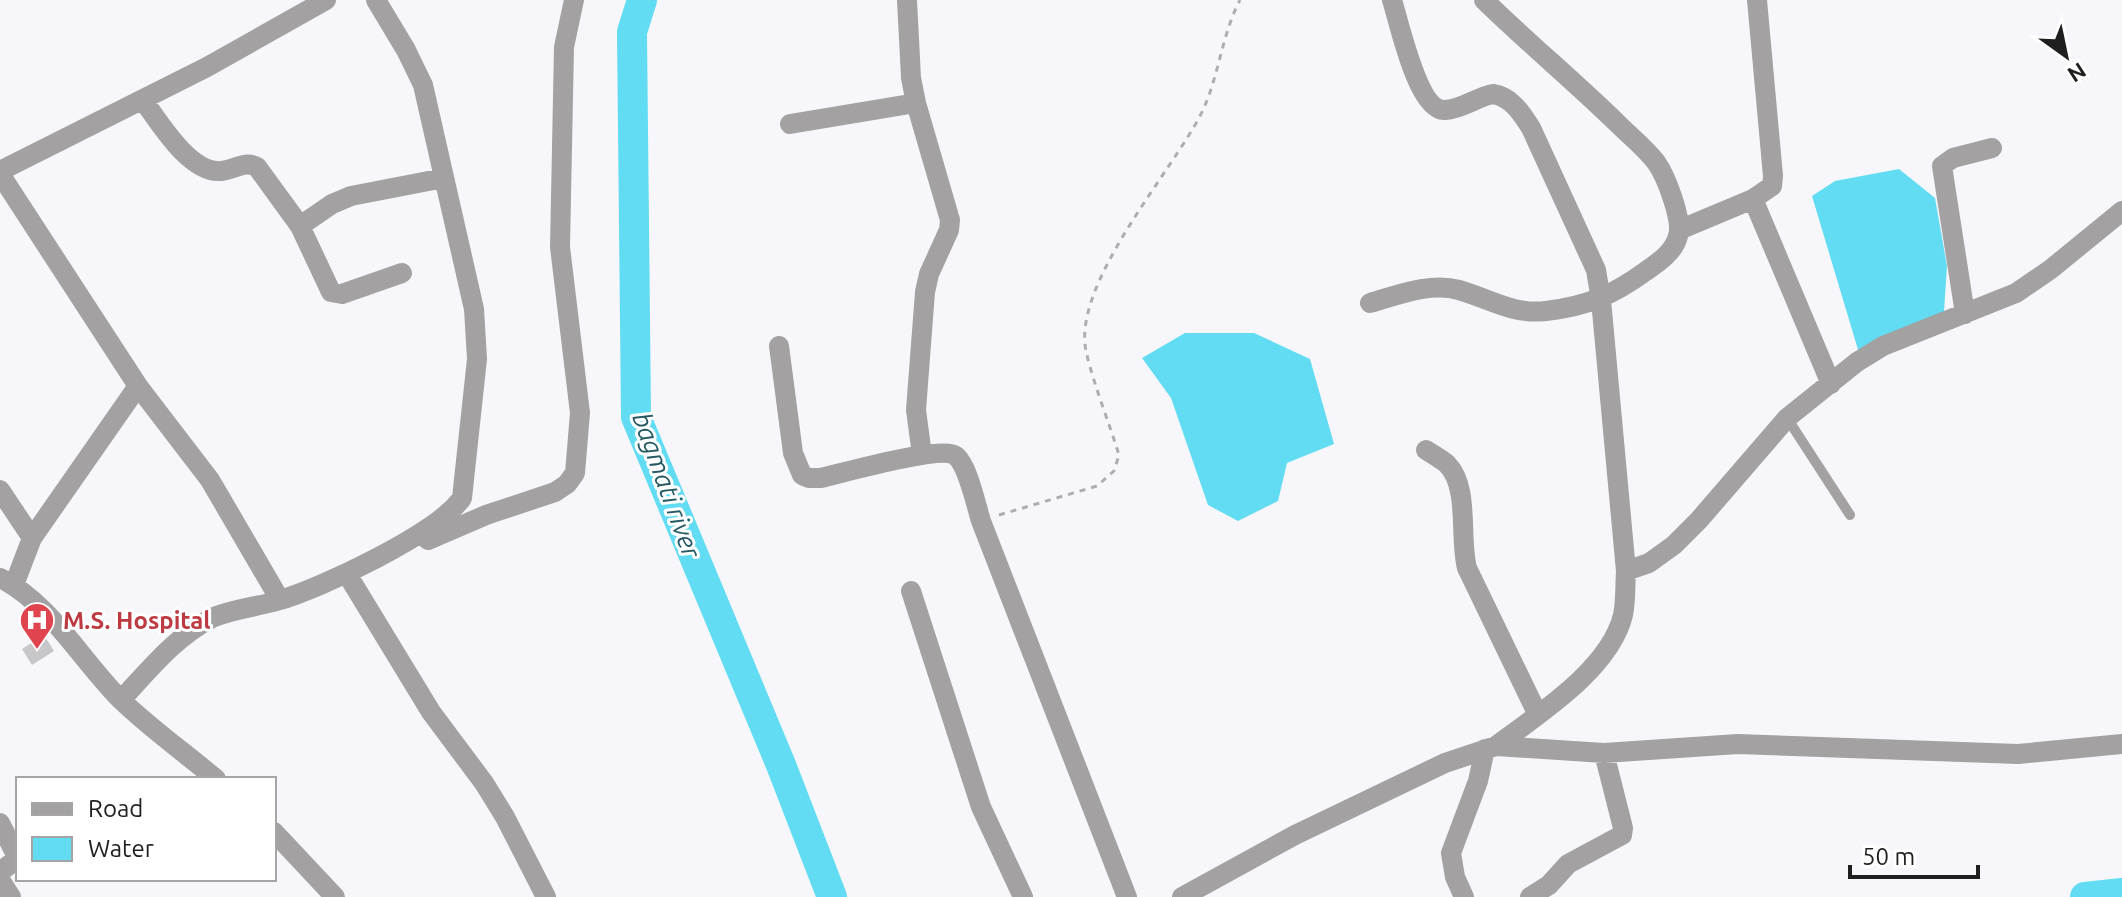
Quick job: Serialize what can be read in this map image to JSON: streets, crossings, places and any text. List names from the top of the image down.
{
  "water": ["bagmati river"],
  "places": {
    "hospital": ["M.S. Hospital"]
  },
  "legend": ["Road", "Water"],
  "scale_bar": "50 m",
  "north": "bottom right"
}
